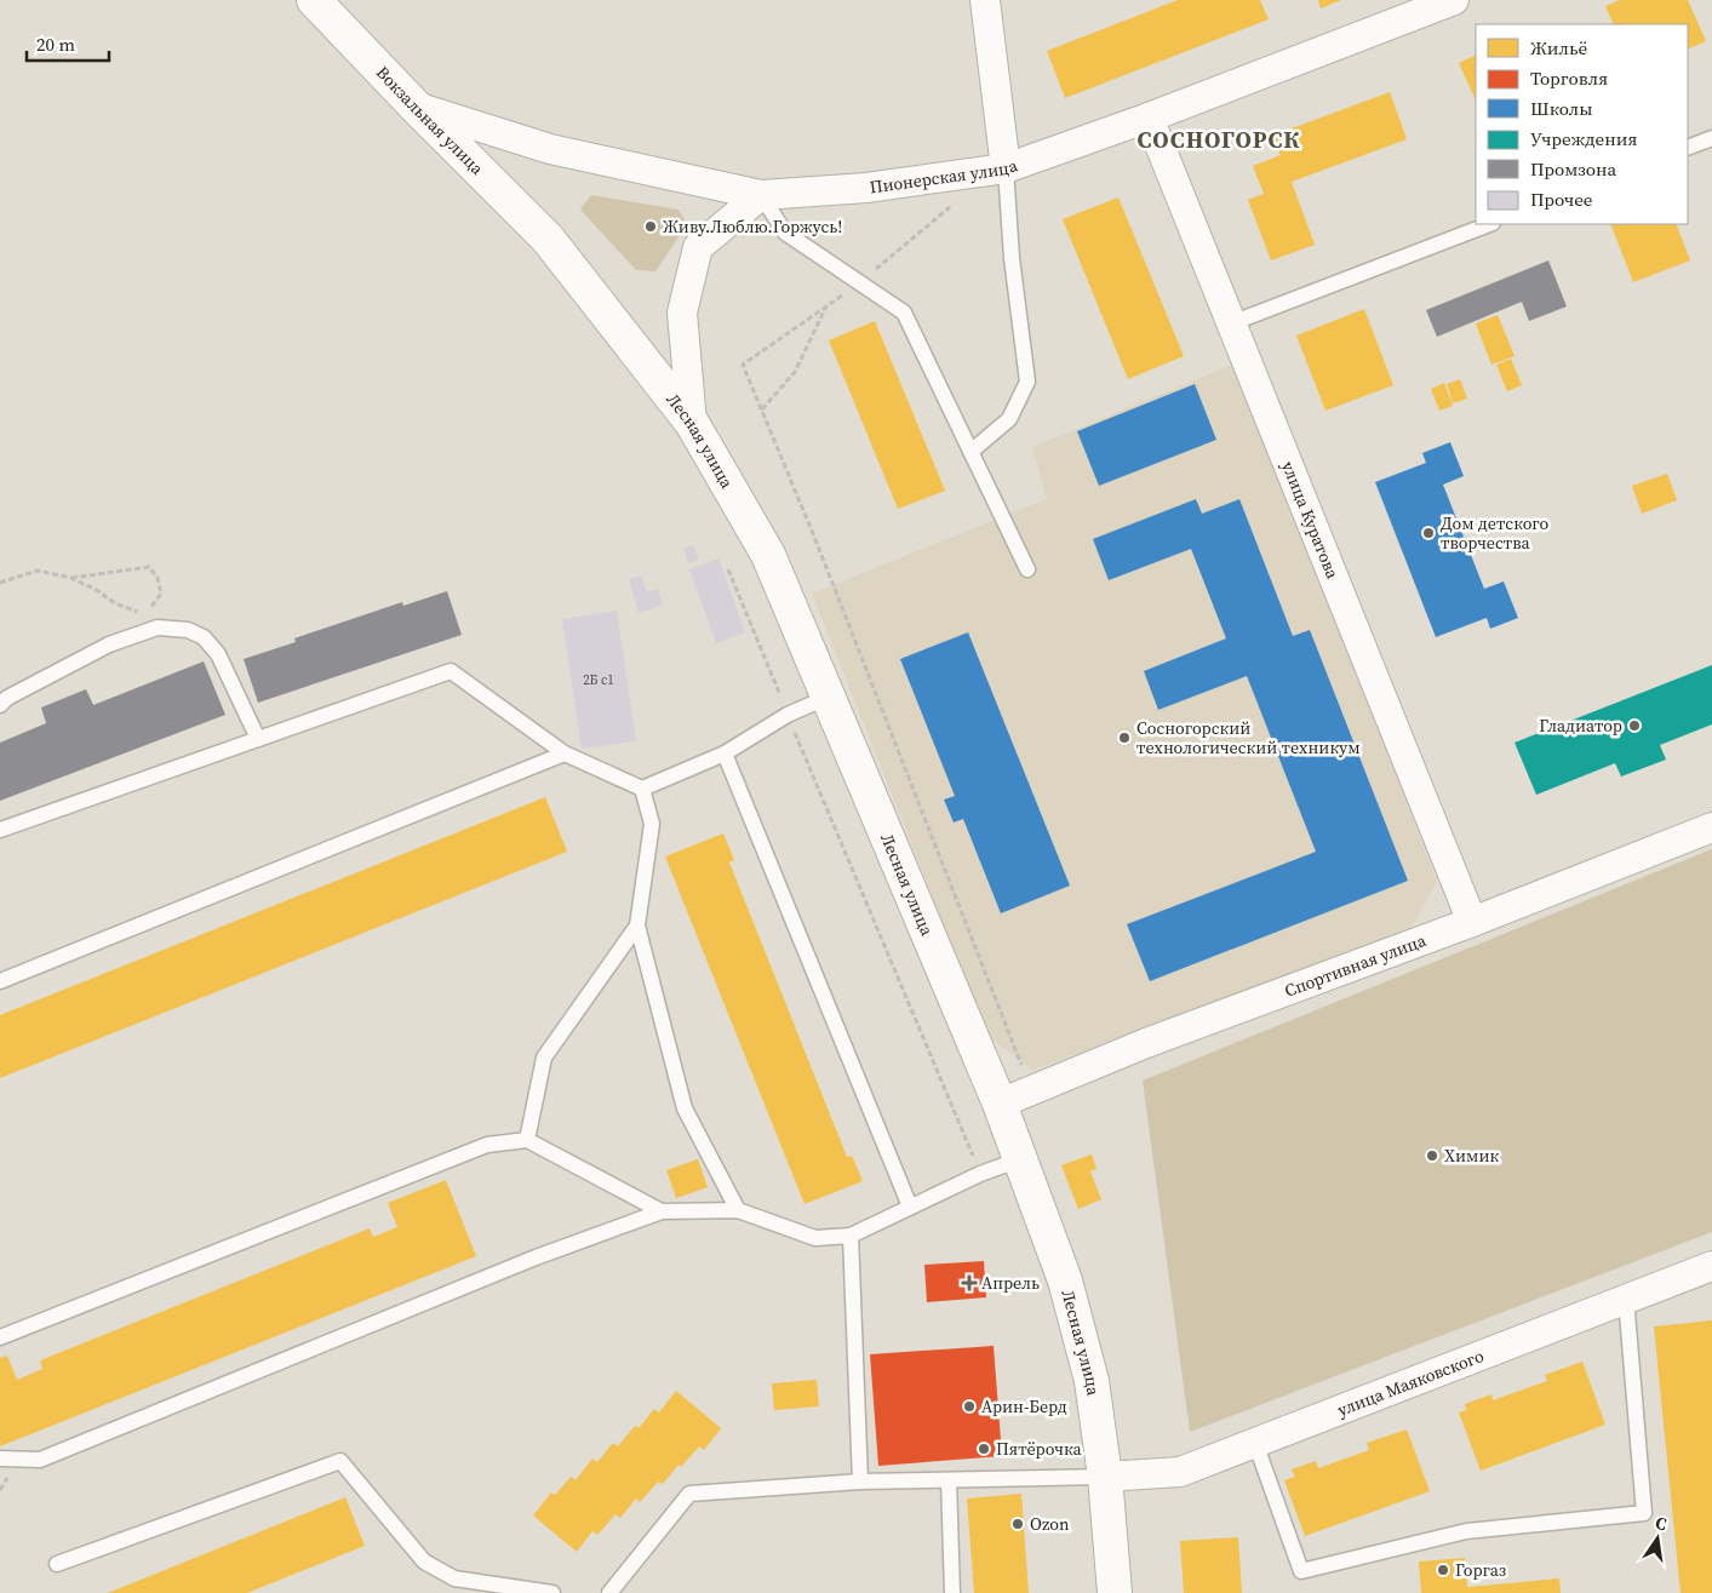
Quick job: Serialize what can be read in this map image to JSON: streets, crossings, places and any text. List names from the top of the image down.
{
  "streets": {
    "main road": ["Вокзальная улица", "Лесная улица"],
    "street": [
      "Пионерская улица",
      "улица Куратова",
      "Спортивная улица",
      "улица Маяковского"
    ]
  },
  "crossings": [
    ["Вокзальная улица", "Пионерская улица"],
    ["Вокзальная улица", "Лесная улица"],
    ["Пионерская улица", "улица Куратова"],
    ["Лесная улица", "Спортивная улица"],
    ["Лесная улица", "улица Маяковского"],
    ["улица Куратова", "Спортивная улица"]
  ],
  "districts": ["СОСНОГОРСК"],
  "places": {
    "other": [
      "Живу.Люблю.Горжусь!",
      "Дом детского творчества",
      "Гладиатор",
      "Сосногорский технологический техникум",
      "Химик",
      "Арин-Берд",
      "Пятёрочка",
      "Ozon",
      "Горгаз"
    ],
    "health": ["Апрель"]
  },
  "house_numbers": ["2Б с1"],
  "legend": [
    "Жильё",
    "Торговля",
    "Школы",
    "Учреждения",
    "Промзона",
    "Прочее"
  ],
  "scale_bar": "20 m",
  "north": "top"
}
